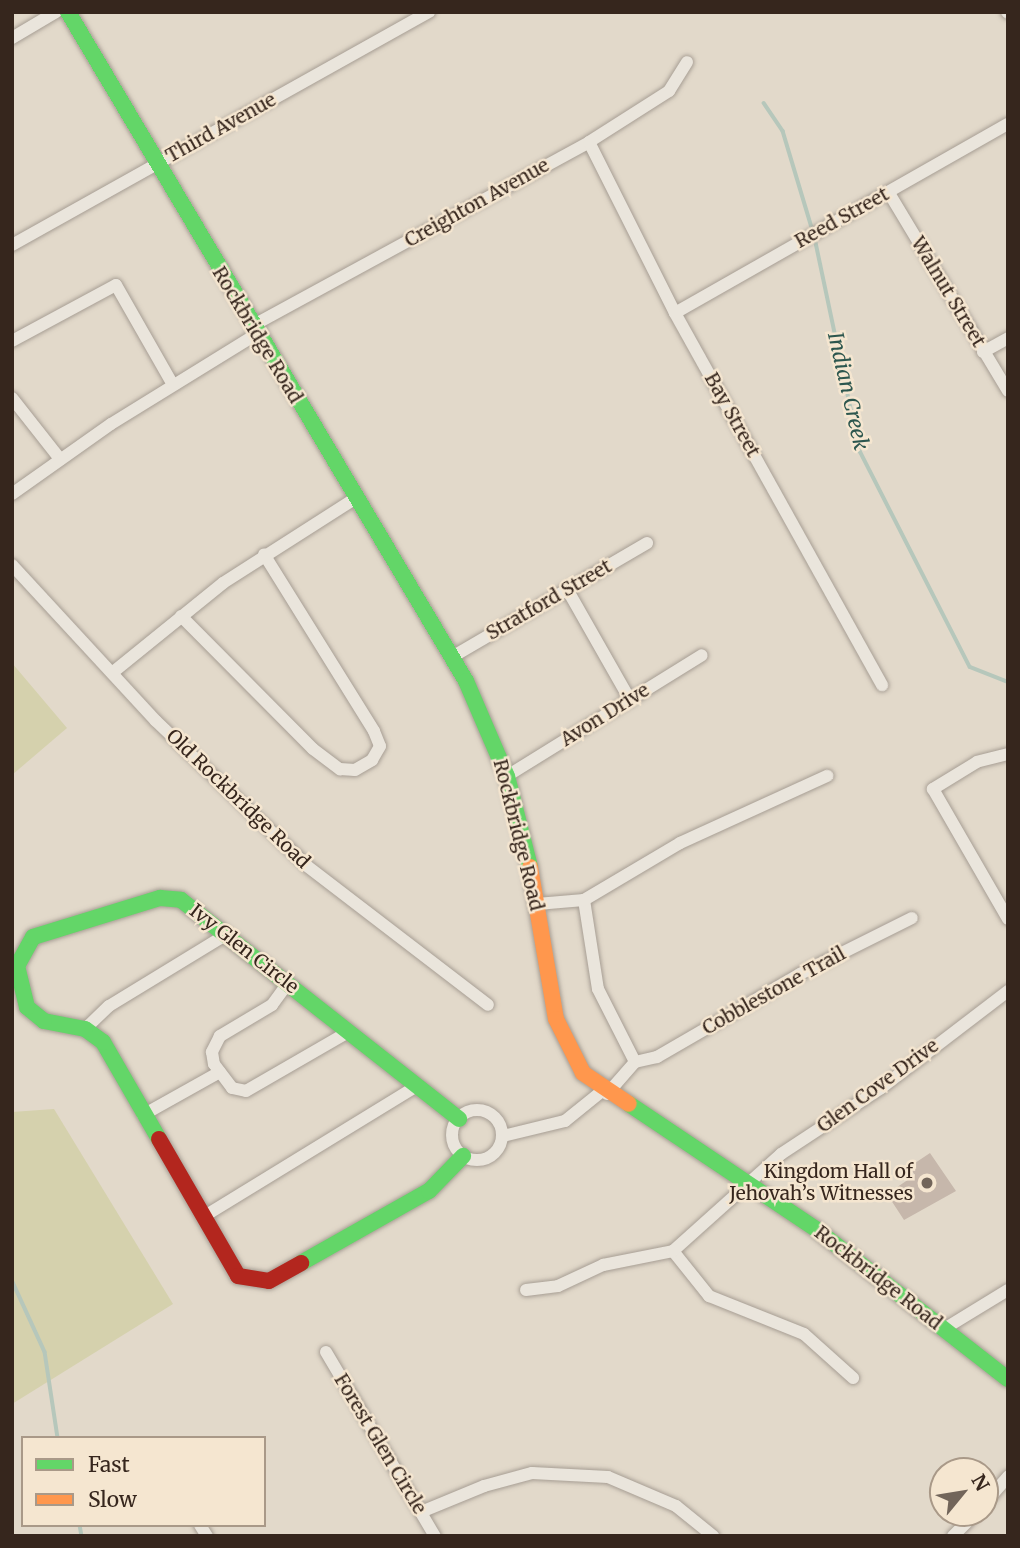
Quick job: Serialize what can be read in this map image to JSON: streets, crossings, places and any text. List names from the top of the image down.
{
  "streets": {
    "street": [
      "Third Avenue",
      "Creighton Avenue",
      "Reed Street",
      "Walnut Street",
      "Rockbridge Road",
      "Bay Street",
      "Stratford Street",
      "Avon Drive",
      "Old Rockbridge Road",
      "Ivy Glen Circle",
      "Cobblestone Trail",
      "Glen Cove Drive",
      "Forest Glen Circle"
    ]
  },
  "crossings": [
    ["Third Avenue", "Rockbridge Road"],
    ["Creighton Avenue", "Rockbridge Road"],
    ["Creighton Avenue", "Bay Street"],
    ["Reed Street", "Walnut Street"],
    ["Reed Street", "Bay Street"],
    ["Rockbridge Road", "Stratford Street"],
    ["Rockbridge Road", "Avon Drive"],
    ["Rockbridge Road", "Cobblestone Trail"],
    ["Rockbridge Road", "Glen Cove Drive"]
  ],
  "water": ["Indian Creek"],
  "places": ["Kingdom Hall of Jehovah’s Witnesses"],
  "legend": ["Fast", "Slow"],
  "north": "top right"
}
